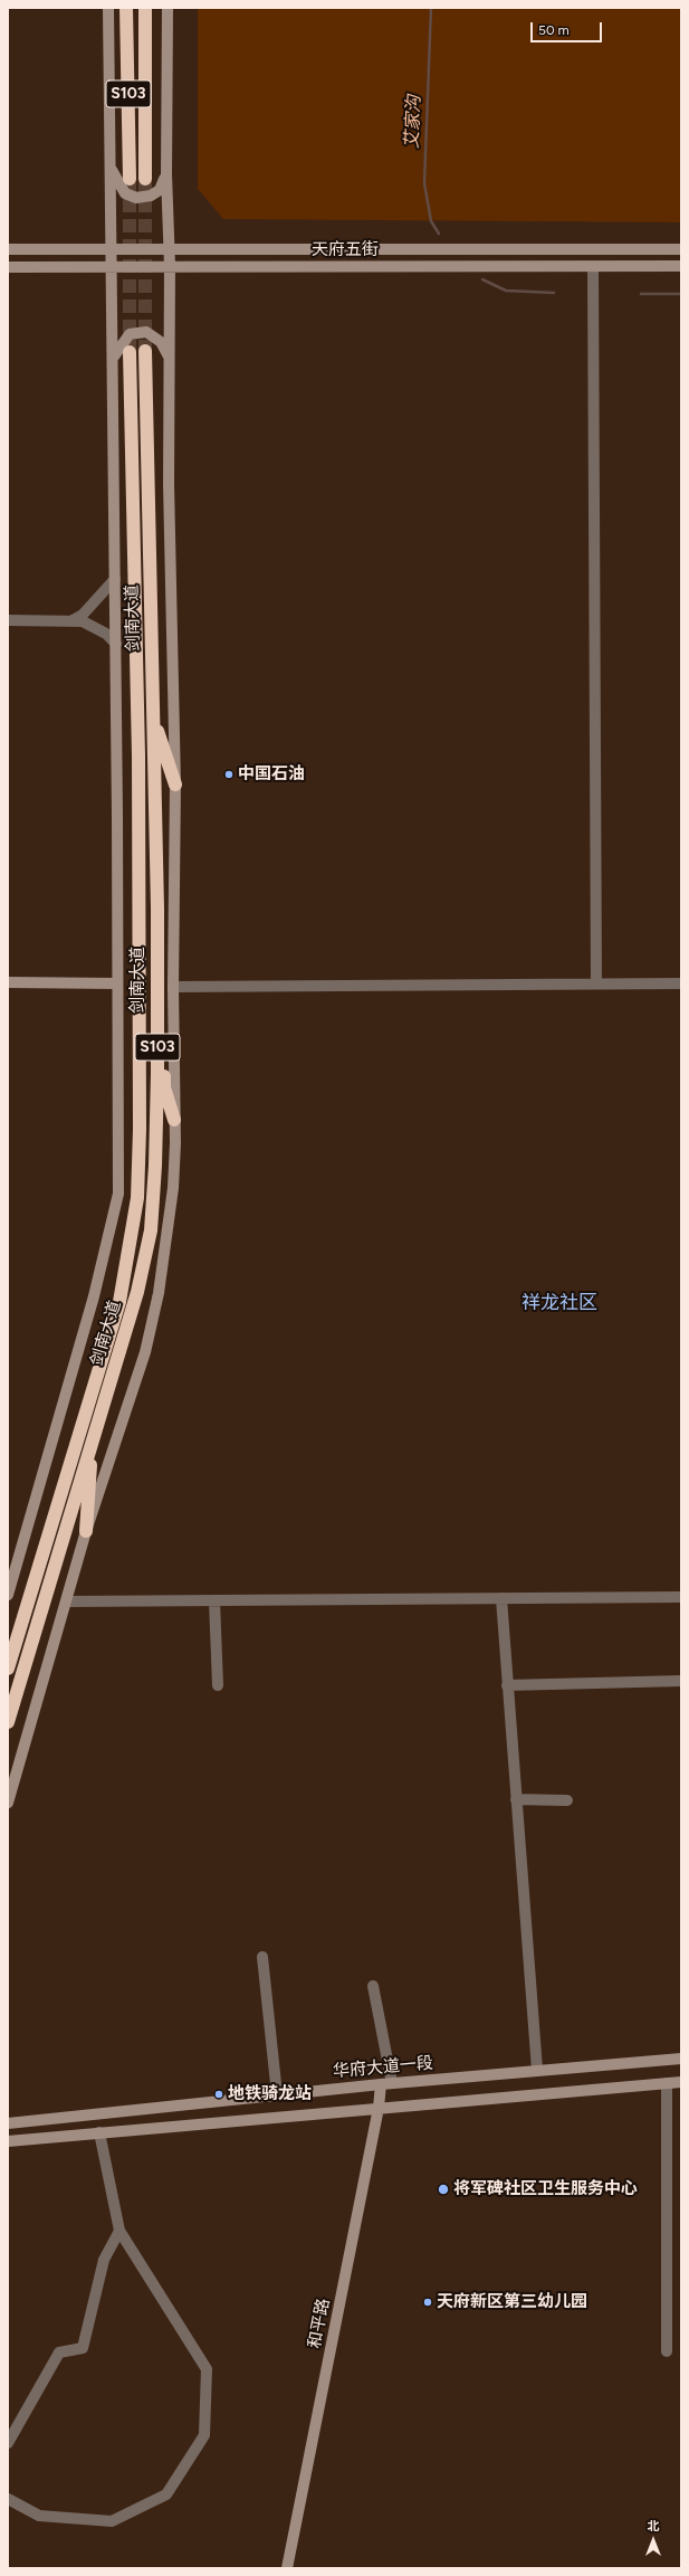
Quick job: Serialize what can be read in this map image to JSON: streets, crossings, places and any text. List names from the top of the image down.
{
  "streets": {
    "highway": ["S103", "剑南大道"],
    "main road": ["天府五街", "华府大道一段", "和平路"]
  },
  "crossings": [
    ["华府大道一段", "和平路"]
  ],
  "districts": ["祥龙社区"],
  "water": ["艾家沟"],
  "places": [
    "中国石油",
    "地铁骑龙站",
    "将军碑社区卫生服务中心",
    "天府新区第三幼儿园"
  ],
  "scale_bar": "50 m",
  "north": "top"
}
